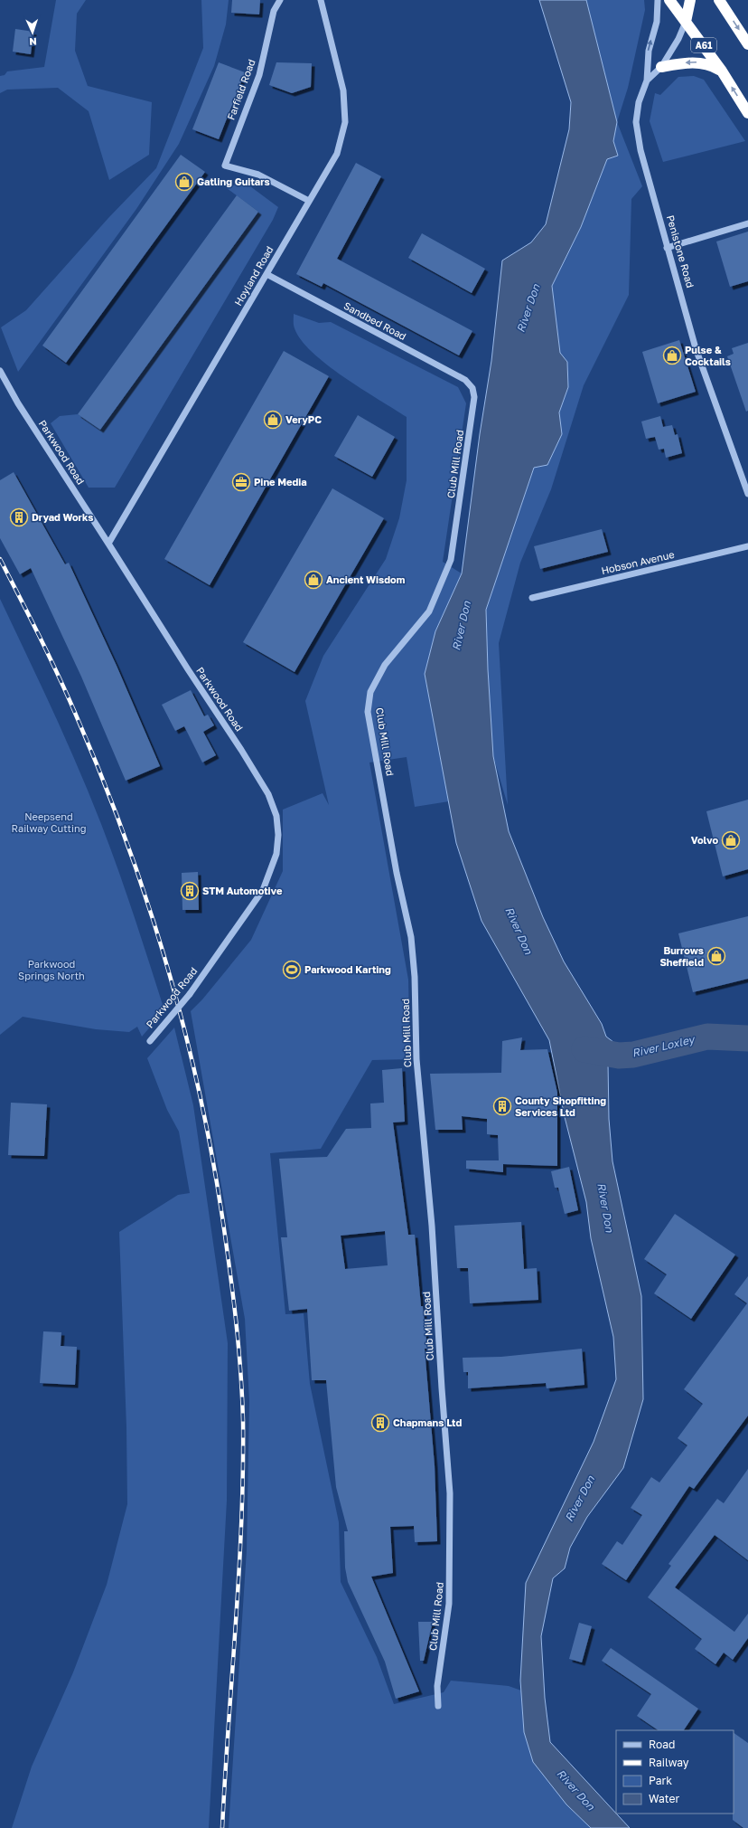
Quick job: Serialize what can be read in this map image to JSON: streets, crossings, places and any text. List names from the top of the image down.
{
  "streets": {
    "highway": ["A61"],
    "street": [
      "Farfield Road",
      "Penistone Road",
      "Hoyland Road",
      "Sandbed Road",
      "Parkwood Road",
      "Club Mill Road",
      "Hobson Avenue"
    ]
  },
  "crossings": [
    ["A61", "Penistone Road"],
    ["Farfield Road", "Hoyland Road"],
    ["Hoyland Road", "Sandbed Road"],
    ["Hoyland Road", "Parkwood Road"],
    ["Sandbed Road", "Club Mill Road"]
  ],
  "water": ["River Don", "River Loxley"],
  "parks": ["Neepsend Railway Cutting", "Parkwood Springs North"],
  "places": {
    "shop": [
      "Gatling Guitars",
      "Pulse & Cocktails",
      "VeryPC",
      "Ancient Wisdom",
      "Volvo",
      "Burrows Sheffield"
    ],
    "office": ["Pine Media"],
    "building": [
      "Dryad Works",
      "STM Automotive",
      "County Shopfitting Services Ltd",
      "Chapmans Ltd"
    ],
    "sports": ["Parkwood Karting"]
  },
  "legend": [
    "Road",
    "Railway",
    "Park",
    "Water"
  ],
  "north": "bottom"
}
